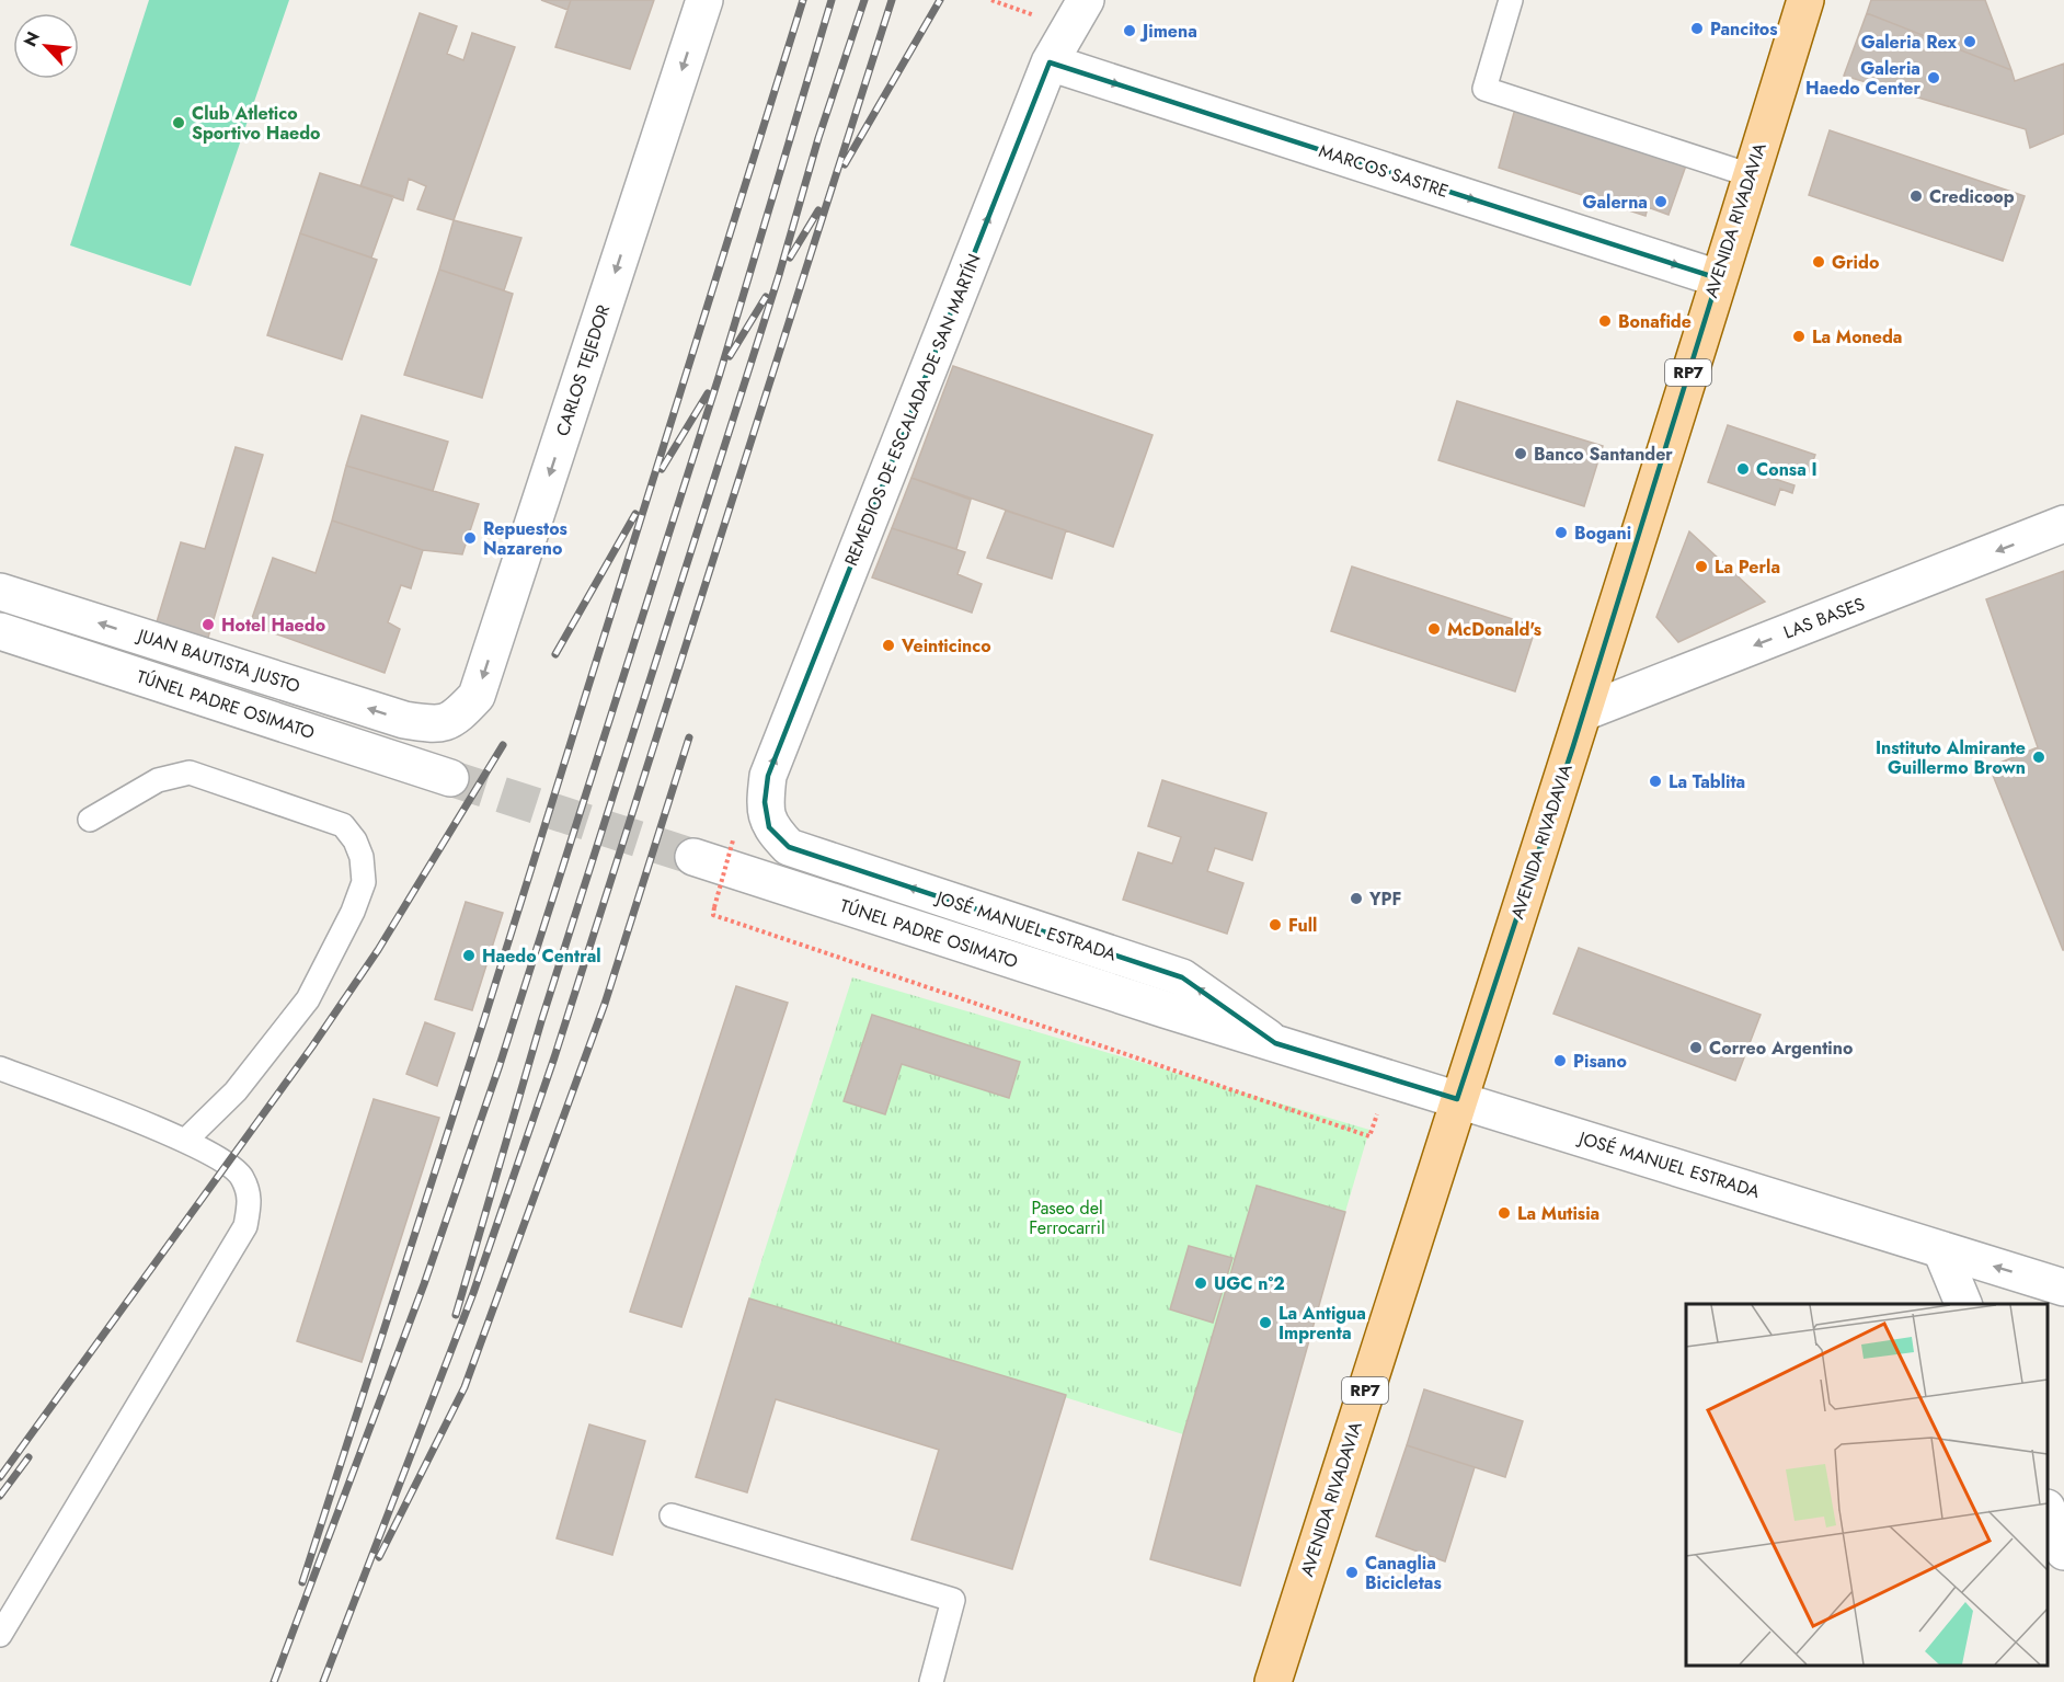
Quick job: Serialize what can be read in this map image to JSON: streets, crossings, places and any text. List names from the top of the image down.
{
  "streets": {
    "main road": ["AVENIDA RIVADAVIA", "RP7"],
    "street": [
      "MARCOS SASTRE",
      "CARLOS TEJEDOR",
      "REMEDIOS DE ESCALADA DE SAN MARTÍN",
      "LAS BASES",
      "JUAN BAUTISTA JUSTO",
      "TÚNEL PADRE OSIMATO",
      "JOSÉ MANUEL ESTRADA"
    ]
  },
  "crossings": [
    ["MARCOS SASTRE", "AVENIDA RIVADAVIA"],
    ["MARCOS SASTRE", "REMEDIOS DE ESCALADA DE SAN MARTÍN"],
    ["AVENIDA RIVADAVIA", "LAS BASES"],
    ["AVENIDA RIVADAVIA", "JOSÉ MANUEL ESTRADA"],
    ["CARLOS TEJEDOR", "JUAN BAUTISTA JUSTO"],
    ["REMEDIOS DE ESCALADA DE SAN MARTÍN", "JOSÉ MANUEL ESTRADA"],
    ["TÚNEL PADRE OSIMATO", "JOSÉ MANUEL ESTRADA"]
  ],
  "one_way": [
    "MARCOS SASTRE",
    "CARLOS TEJEDOR",
    "REMEDIOS DE ESCALADA DE SAN MARTÍN",
    "LAS BASES",
    "JUAN BAUTISTA JUSTO",
    "JOSÉ MANUEL ESTRADA"
  ],
  "parks": ["Paseo del Ferrocarril"],
  "places": [
    "Pancitos",
    "Jimena",
    "Galeria Rex",
    "Galeria Haedo Center",
    "Club Atletico Sportivo Haedo",
    "Credicoop",
    "Galerna",
    "Grido",
    "Bonafide",
    "La Moneda",
    "Banco Santander",
    "Consa I",
    "Bogani",
    "Repuestos Nazareno",
    "La Perla",
    "Hotel Haedo",
    "McDonald's",
    "Veinticinco",
    "Instituto Almirante Guillermo Brown",
    "La Tablita",
    "YPF",
    "Full",
    "Haedo Central",
    "Correo Argentino",
    "Pisano",
    "La Mutisia",
    "UGC n°2",
    "La Antigua Imprenta",
    "Canaglia Bicicletas"
  ],
  "north": "top left"
}
